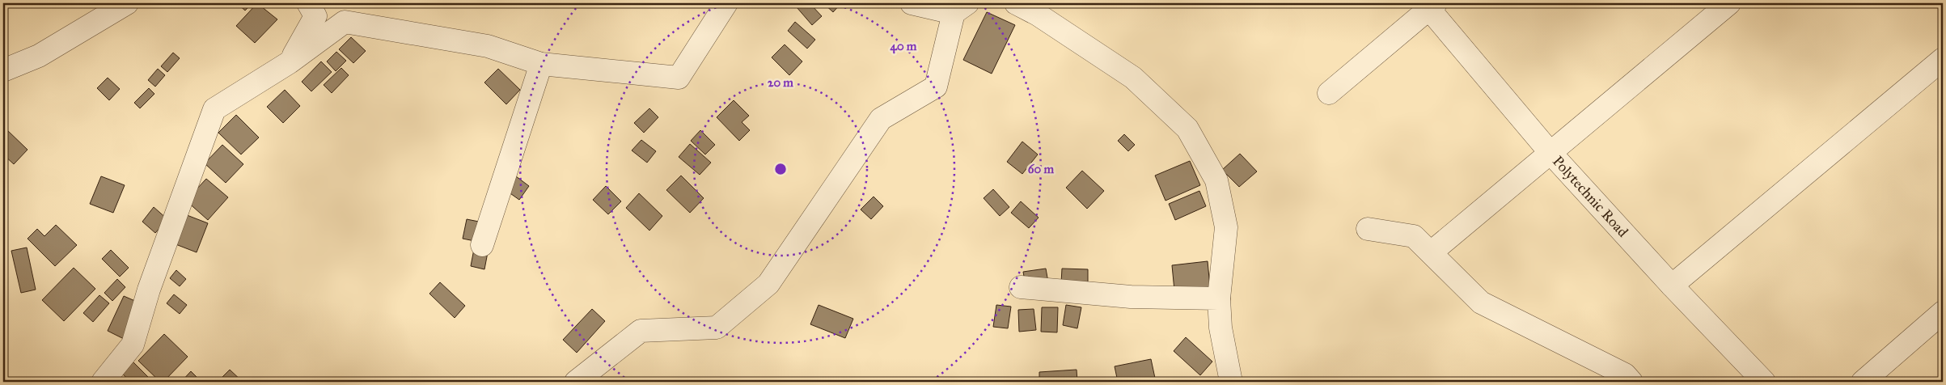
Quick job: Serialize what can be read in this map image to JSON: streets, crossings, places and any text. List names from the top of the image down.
{
  "streets": {
    "street": ["Polytechnic Road"]
  },
  "rings": ["40 m", "20 m", "60 m"]
}
